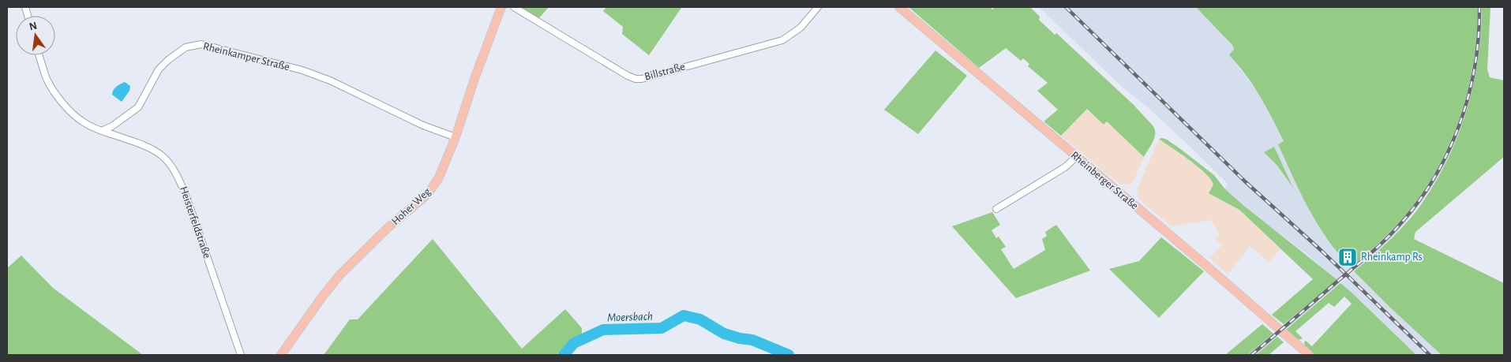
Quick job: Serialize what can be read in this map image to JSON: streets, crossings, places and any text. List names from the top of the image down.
{
  "streets": {
    "main road": ["Rheinberger Straße", "Hoher Weg"],
    "street": ["Rheinkamper Straße", "Billstraße", "Heisterfeldstraße"]
  },
  "crossings": [
    ["Rheinkamper Straße", "Hoher Weg"],
    ["Rheinkamper Straße", "Heisterfeldstraße"]
  ],
  "water": ["Moersbach"],
  "places": {
    "building": ["Rheinkamp Rs"]
  },
  "north": "top"
}
